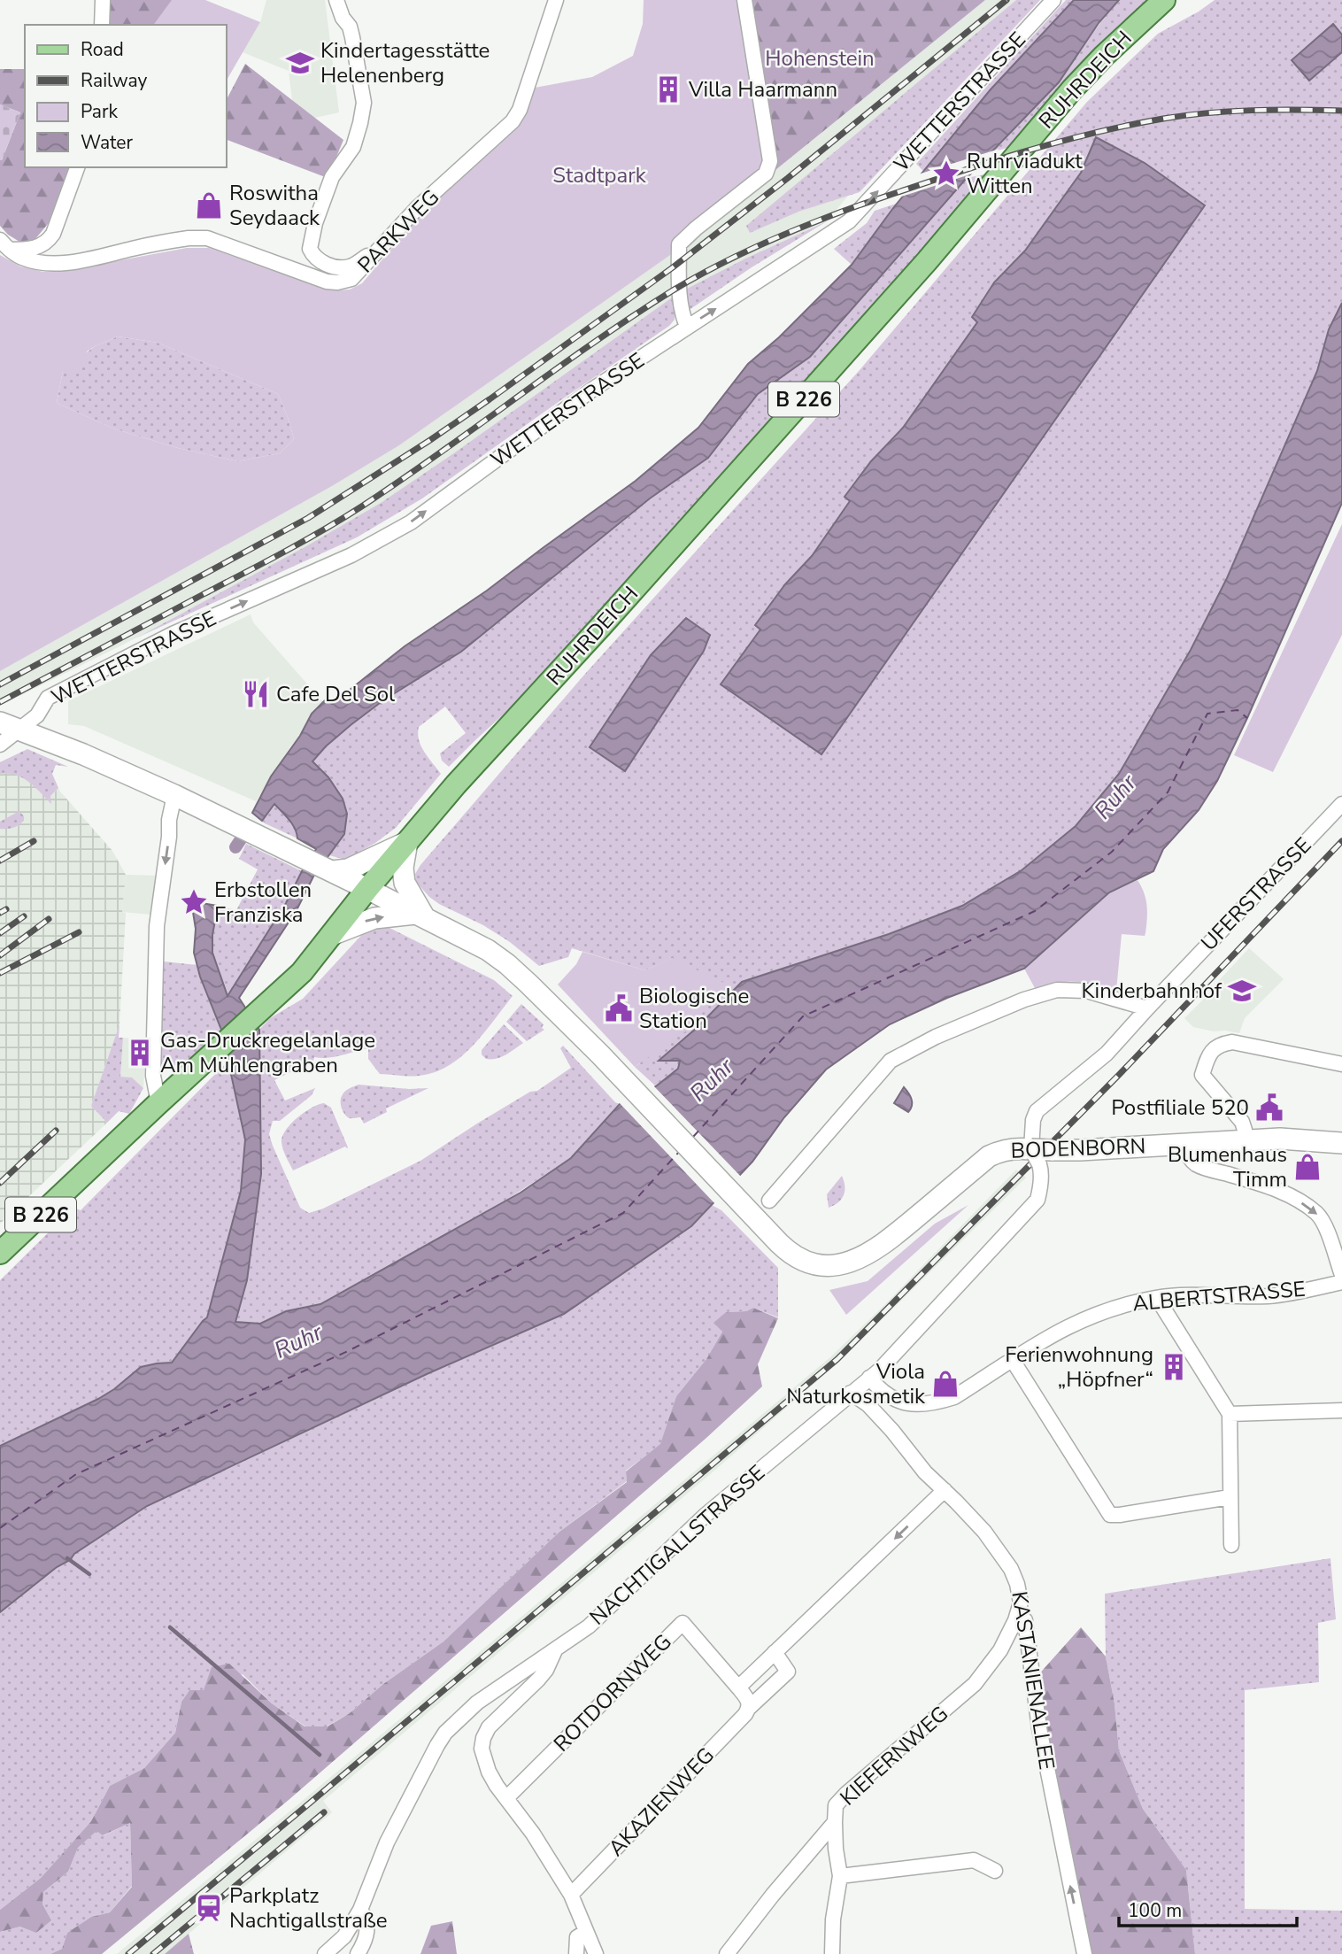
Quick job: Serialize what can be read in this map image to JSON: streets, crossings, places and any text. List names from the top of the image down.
{
  "streets": {
    "main road": ["RUHRDEICH", "B 226", "BODENBORN"],
    "street": [
      "WETTERSTRASSE",
      "PARKWEG",
      "UFERSTRASSE",
      "ALBERTSTRASSE",
      "NACHTIGALLSTRASSE",
      "KASTANIENALLEE",
      "ROTDORNWEG",
      "KIEFERNWEG",
      "AKAZIENWEG"
    ]
  },
  "crossings": [
    ["UFERSTRASSE", "BODENBORN"],
    ["UFERSTRASSE", "NACHTIGALLSTRASSE"],
    ["BODENBORN", "NACHTIGALLSTRASSE"],
    ["ALBERTSTRASSE", "NACHTIGALLSTRASSE"],
    ["NACHTIGALLSTRASSE", "KASTANIENALLEE"],
    ["KASTANIENALLEE", "KIEFERNWEG"]
  ],
  "one_way": ["WETTERSTRASSE", "KASTANIENALLEE"],
  "water": ["Ruhr"],
  "parks": ["Hohenstein", "Stadtpark"],
  "places": {
    "school or university": ["Kindertagesstätte Helenenberg", "Kinderbahnhof"],
    "building": ["Villa Haarmann", "Gas-Druckregelanlage Am Mühlengraben", "Ferienwohnung „Höpfner“"],
    "place": ["Ruhrviadukt Witten", "Erbstollen Franziska"],
    "shop": ["Roswitha Seydaack", "Blumenhaus Timm", "Viola Naturkosmetik"],
    "restaurant": ["Cafe Del Sol"],
    "public building": ["Biologische Station", "Postfiliale 520"],
    "station": ["Parkplatz Nachtigallstraße"]
  },
  "legend": [
    "Road",
    "Railway",
    "Park",
    "Water"
  ],
  "scale_bar": "100 m"
}
